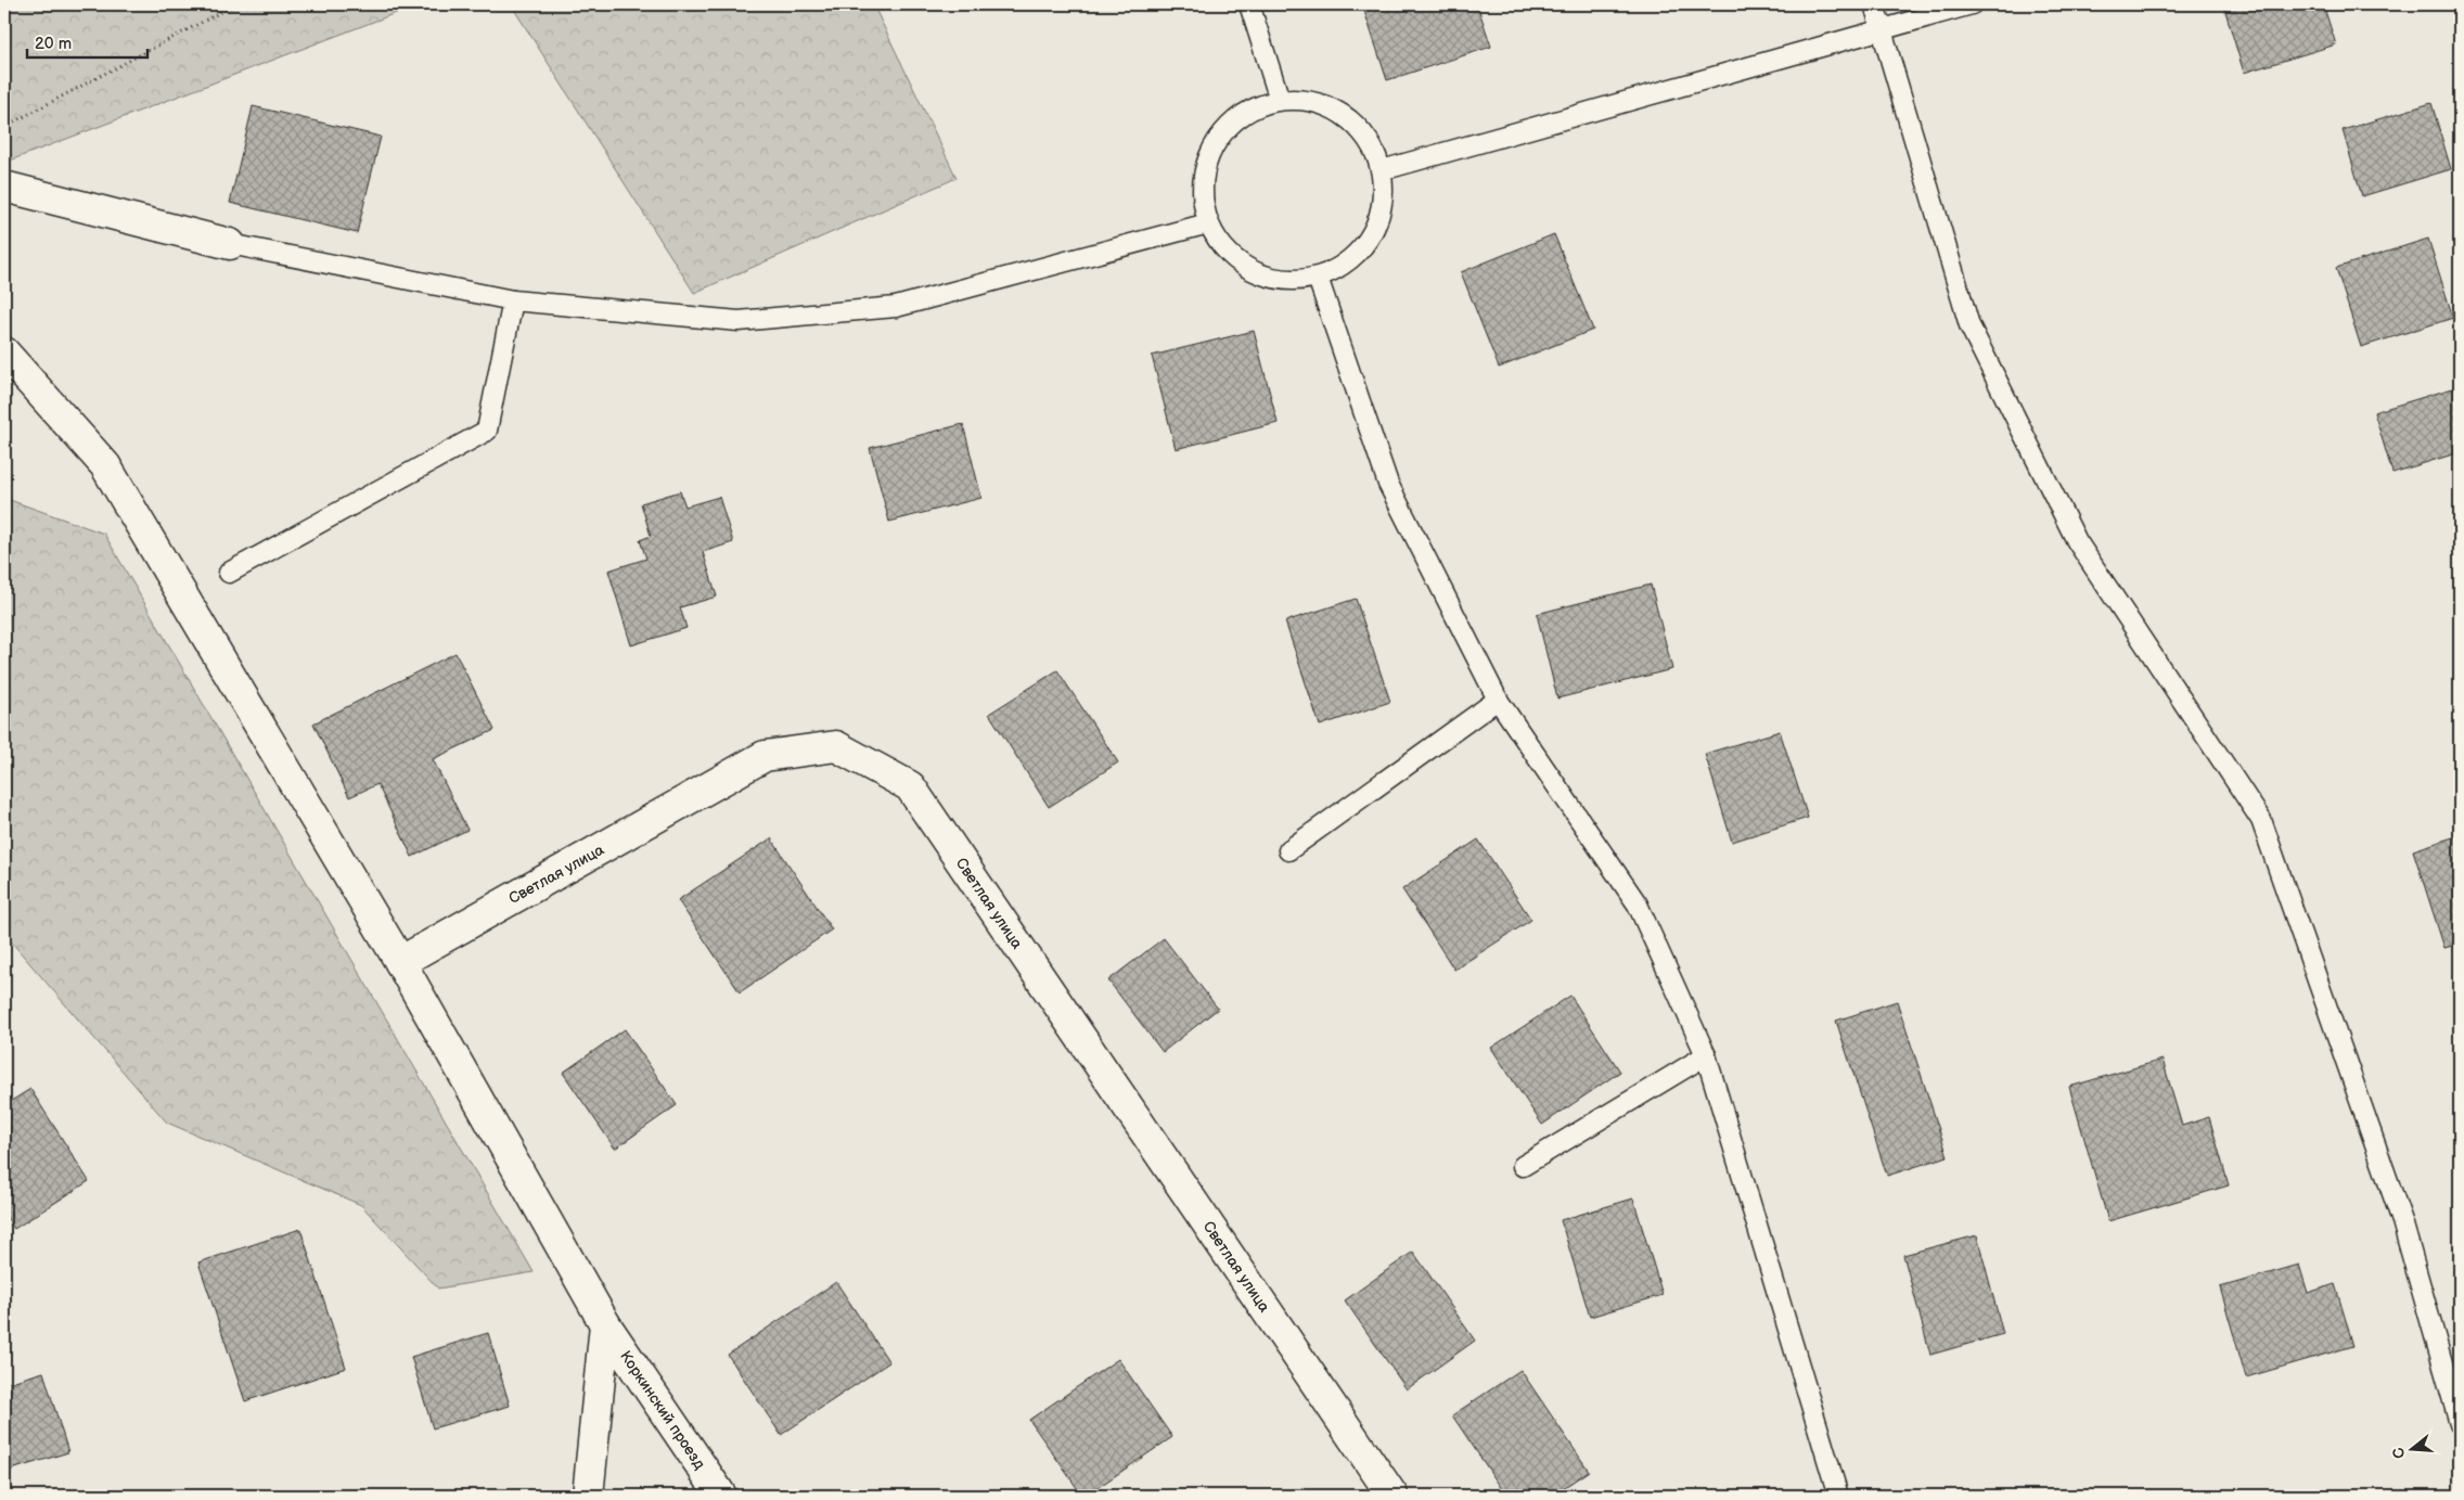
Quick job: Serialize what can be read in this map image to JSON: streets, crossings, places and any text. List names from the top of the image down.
{
  "streets": {
    "street": ["Светлая улица", "Коркинский проезд"]
  },
  "crossings": [
    ["Светлая улица", "Коркинский проезд"]
  ],
  "scale_bar": "20 m",
  "north": "left"
}
